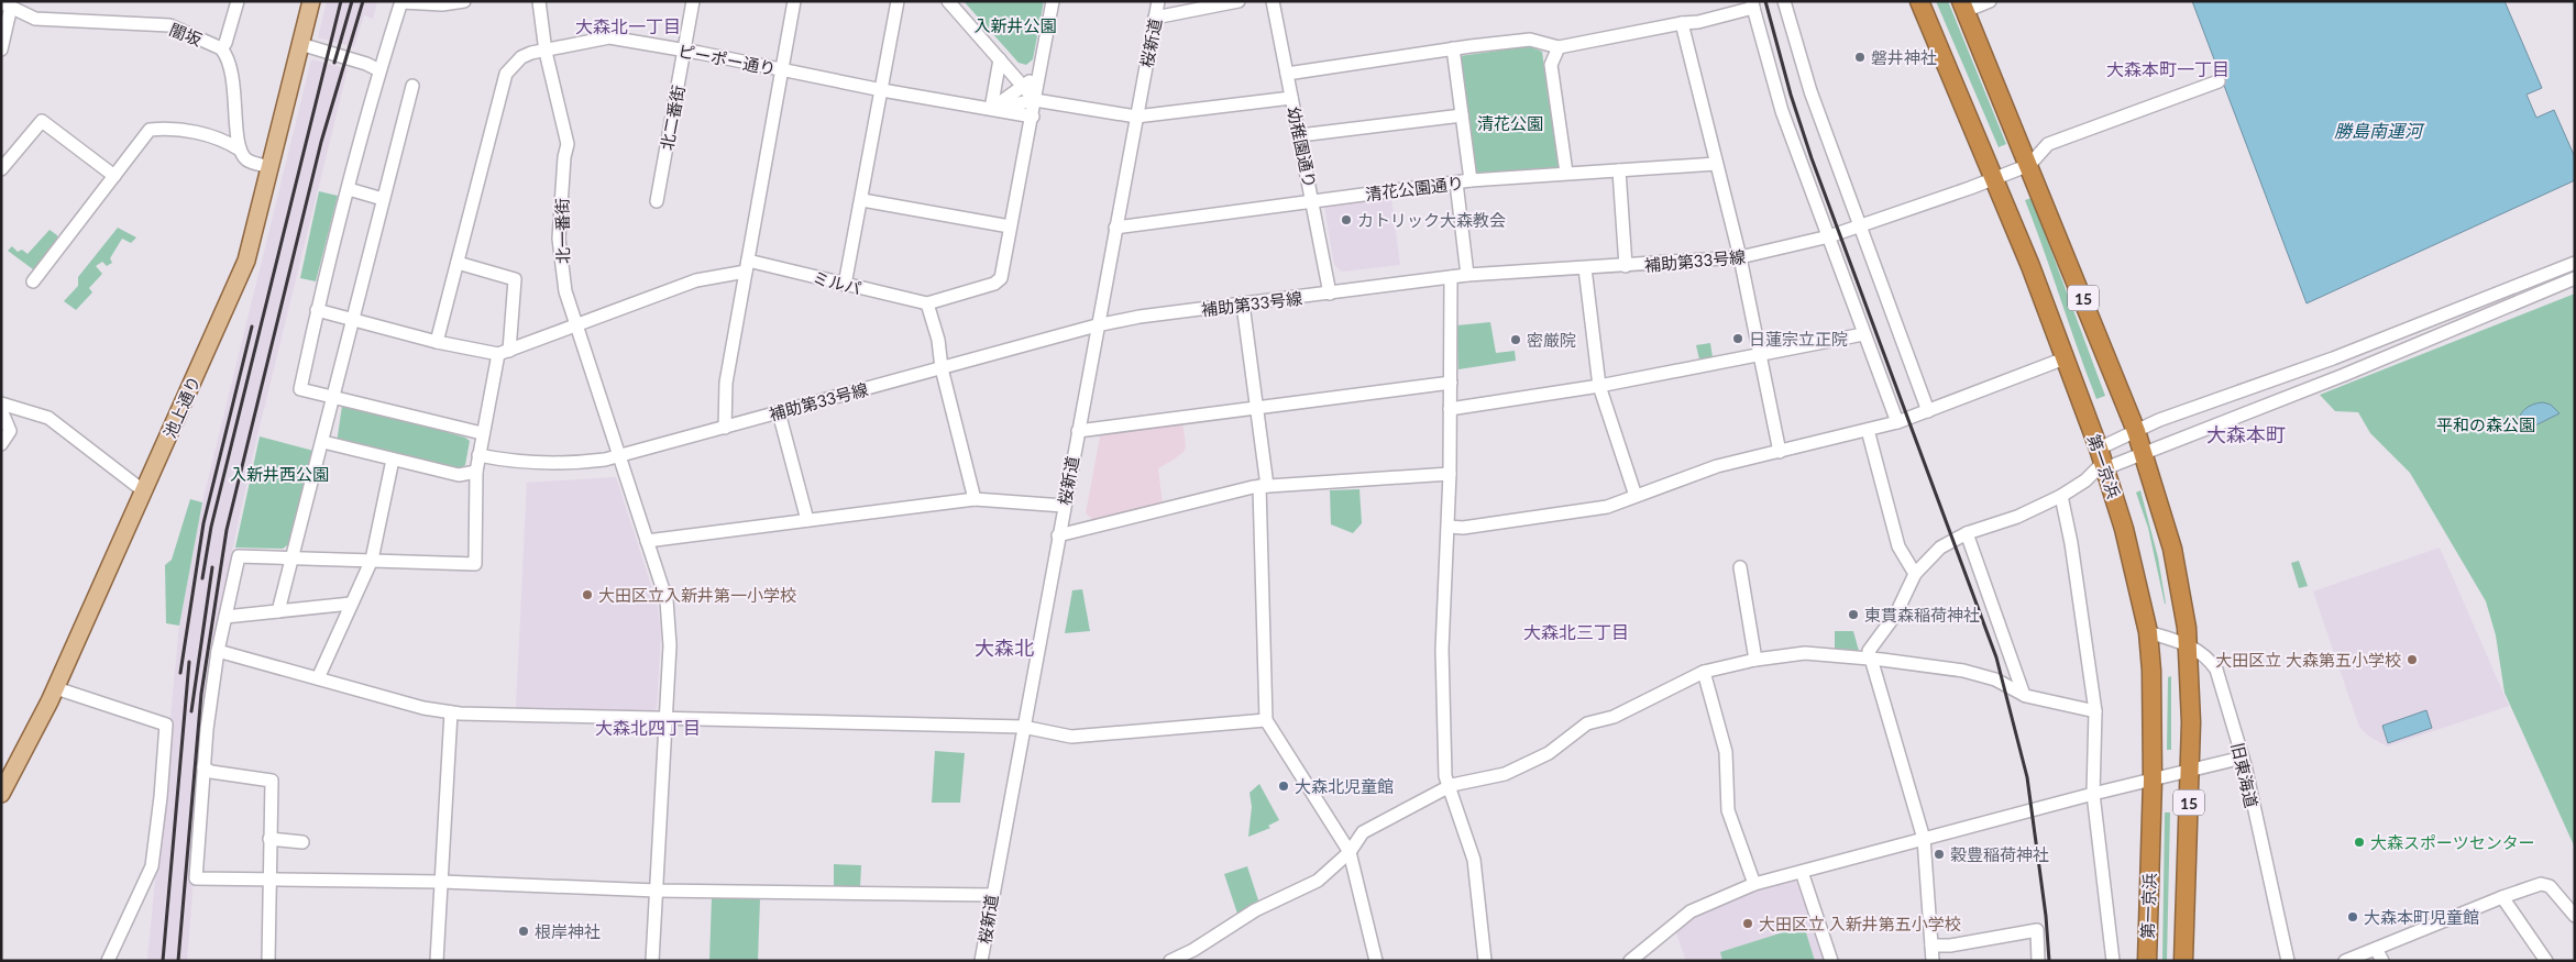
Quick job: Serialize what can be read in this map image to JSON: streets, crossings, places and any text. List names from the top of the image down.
{
  "streets": {
    "highway": ["15", "第一京浜"],
    "main road": ["池上通り"],
    "street": [
      "闇坂",
      "桜新道",
      "ピーポー通り",
      "北二番街",
      "幼稚園通り",
      "清花公園通り",
      "北一番街",
      "補助第33号線",
      "ミルパ",
      "旧東海道"
    ]
  },
  "crossings": [
    ["桜新道", "清花公園通り"],
    ["桜新道", "補助第33号線"],
    ["ピーポー通り", "北二番街"],
    ["ピーポー通り", "北一番街"],
    ["幼稚園通り", "清花公園通り"],
    ["幼稚園通り", "補助第33号線"],
    ["北一番街", "補助第33号線"],
    ["補助第33号線", "15"],
    ["補助第33号線", "第一京浜"],
    ["15", "旧東海道"],
    ["第一京浜", "旧東海道"]
  ],
  "districts": [
    "大森北一丁目",
    "大森本町一丁目",
    "大森本町",
    "大森北三丁目",
    "大森北",
    "大森北四丁目"
  ],
  "water": ["勝島南運河"],
  "parks": [
    "入新井公園",
    "清花公園",
    "平和の森公園",
    "入新井西公園"
  ],
  "places": [
    "磐井神社",
    "カトリック大森教会",
    "日蓮宗立正院",
    "密厳院",
    "大田区立入新井第一小学校",
    "東貫森稲荷神社",
    "大田区立 大森第五小学校",
    "大森北児童館",
    "大森スポーツセンター",
    "穀豊稲荷神社",
    "大森本町児童館",
    "大田区立 入新井第五小学校",
    "根岸神社"
  ]
}
